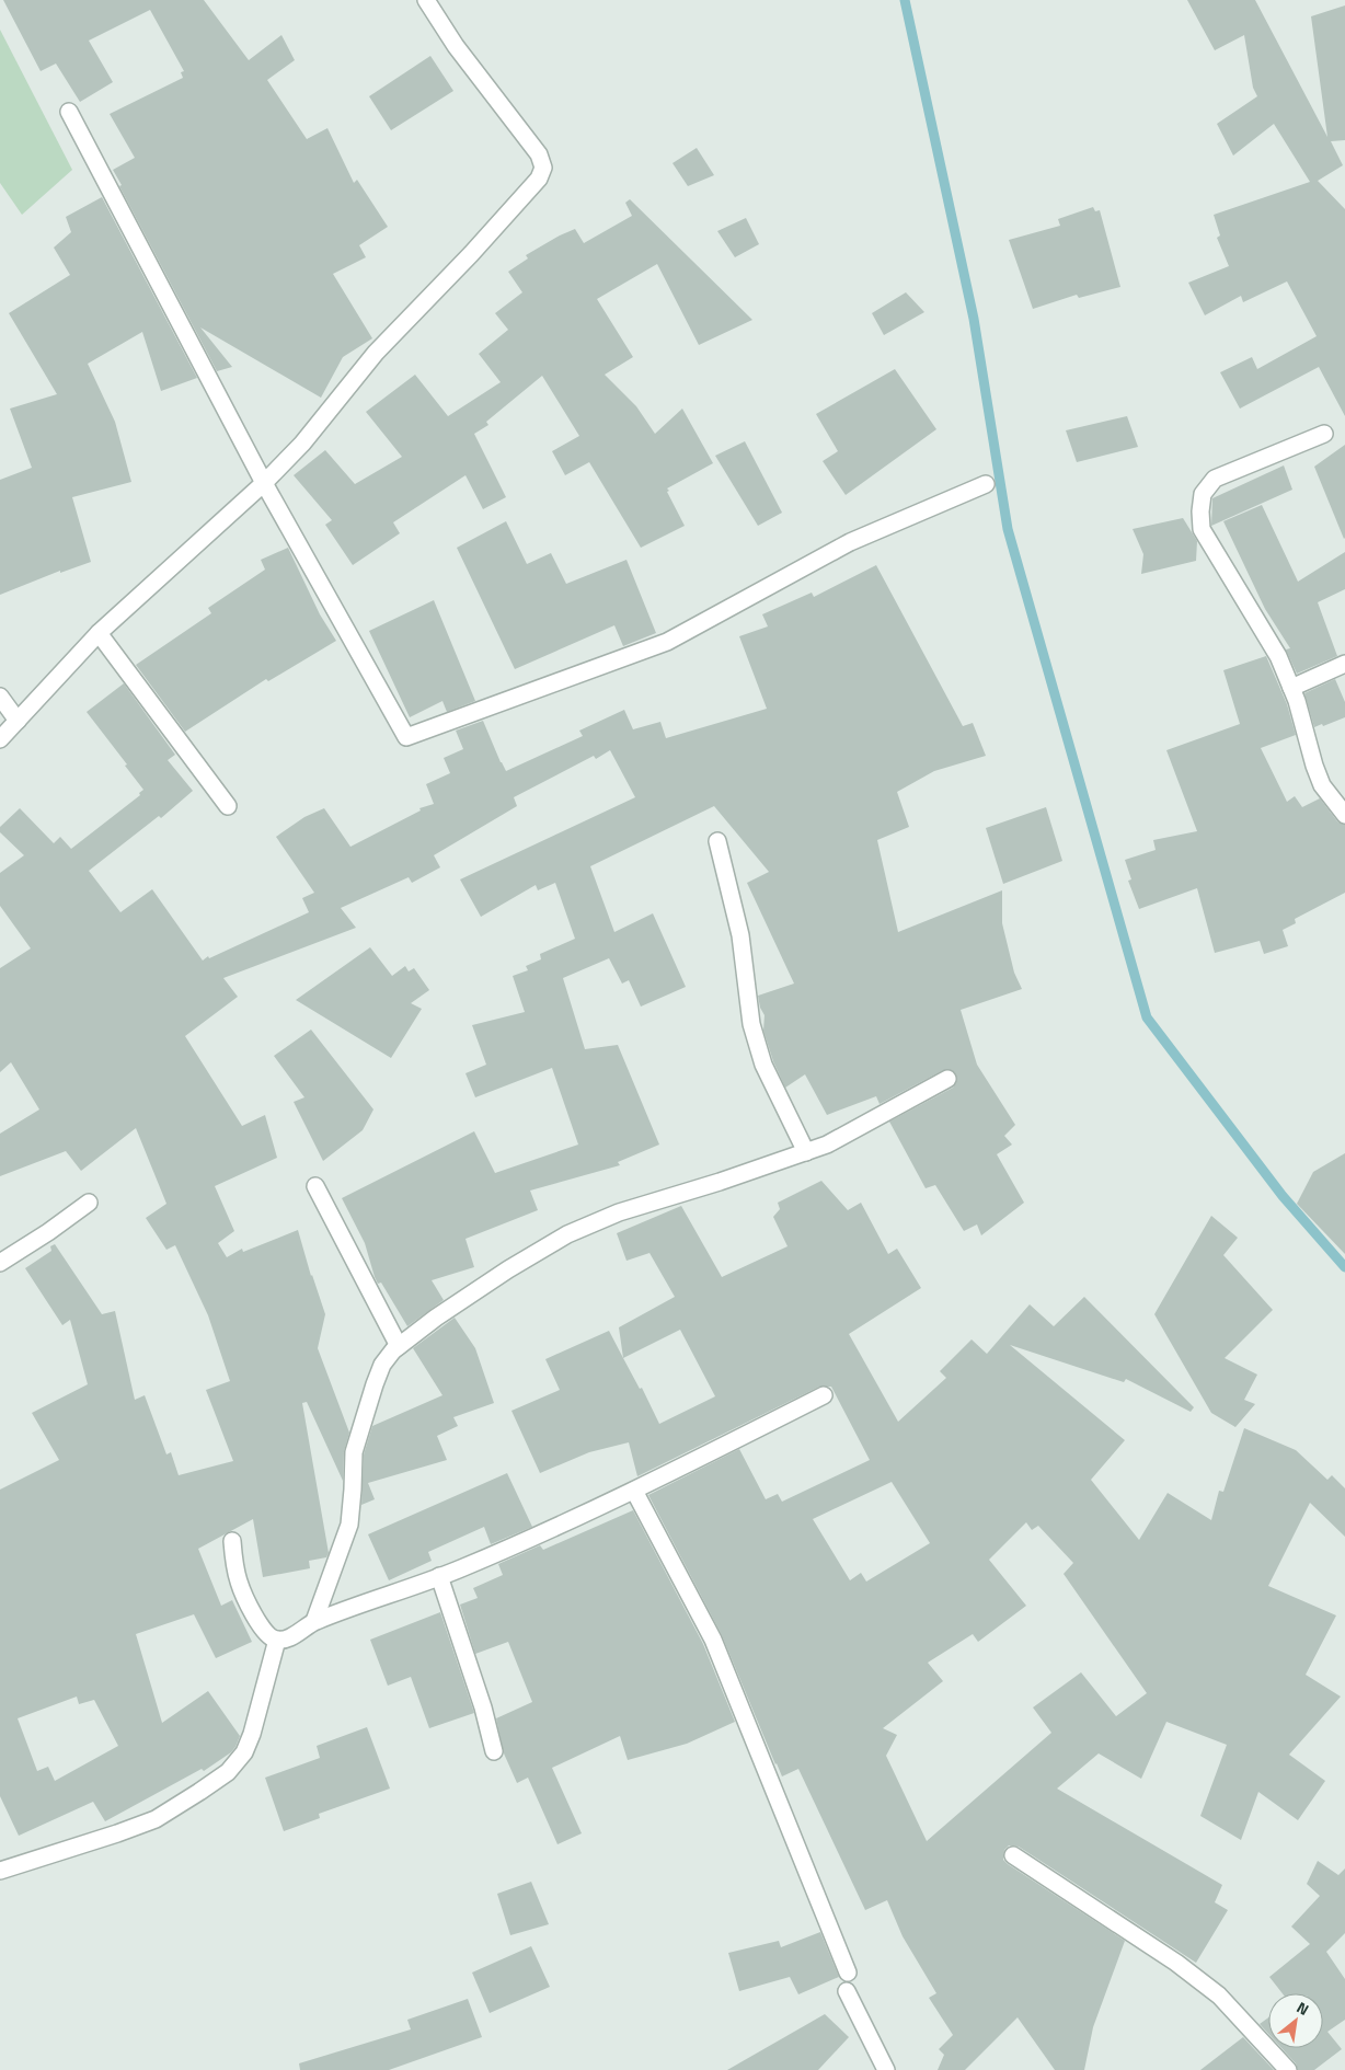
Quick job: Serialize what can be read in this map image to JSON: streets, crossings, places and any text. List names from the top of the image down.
{
  "north": "top right"
}
